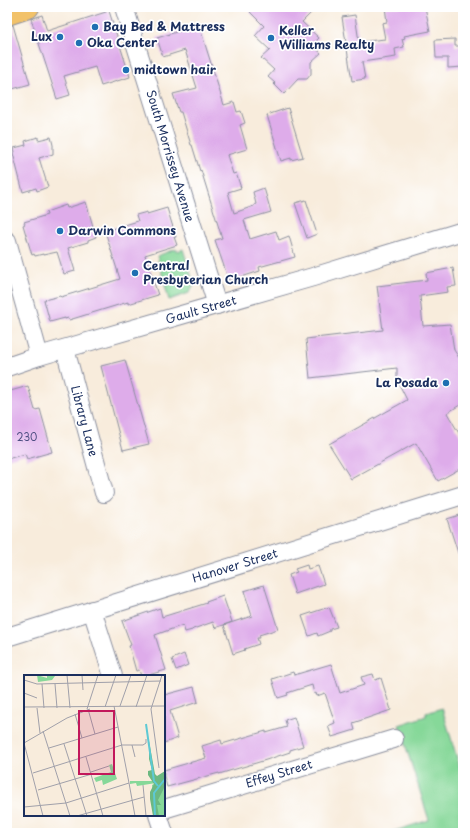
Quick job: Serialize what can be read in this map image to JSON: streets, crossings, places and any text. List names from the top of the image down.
{
  "streets": {
    "street": [
      "South Morrissey Avenue",
      "Gault Street",
      "Library Lane",
      "Hanover Street",
      "Effey Street"
    ]
  },
  "crossings": [
    ["South Morrissey Avenue", "Gault Street"],
    ["Gault Street", "Library Lane"]
  ],
  "places": [
    "Bay Bed & Mattress",
    "Lux",
    "Keller Williams Realty",
    "Oka Center",
    "midtown hair",
    "Darwin Commons",
    "Central Presbyterian Church",
    "La Posada"
  ],
  "house_numbers": ["230"]
}
